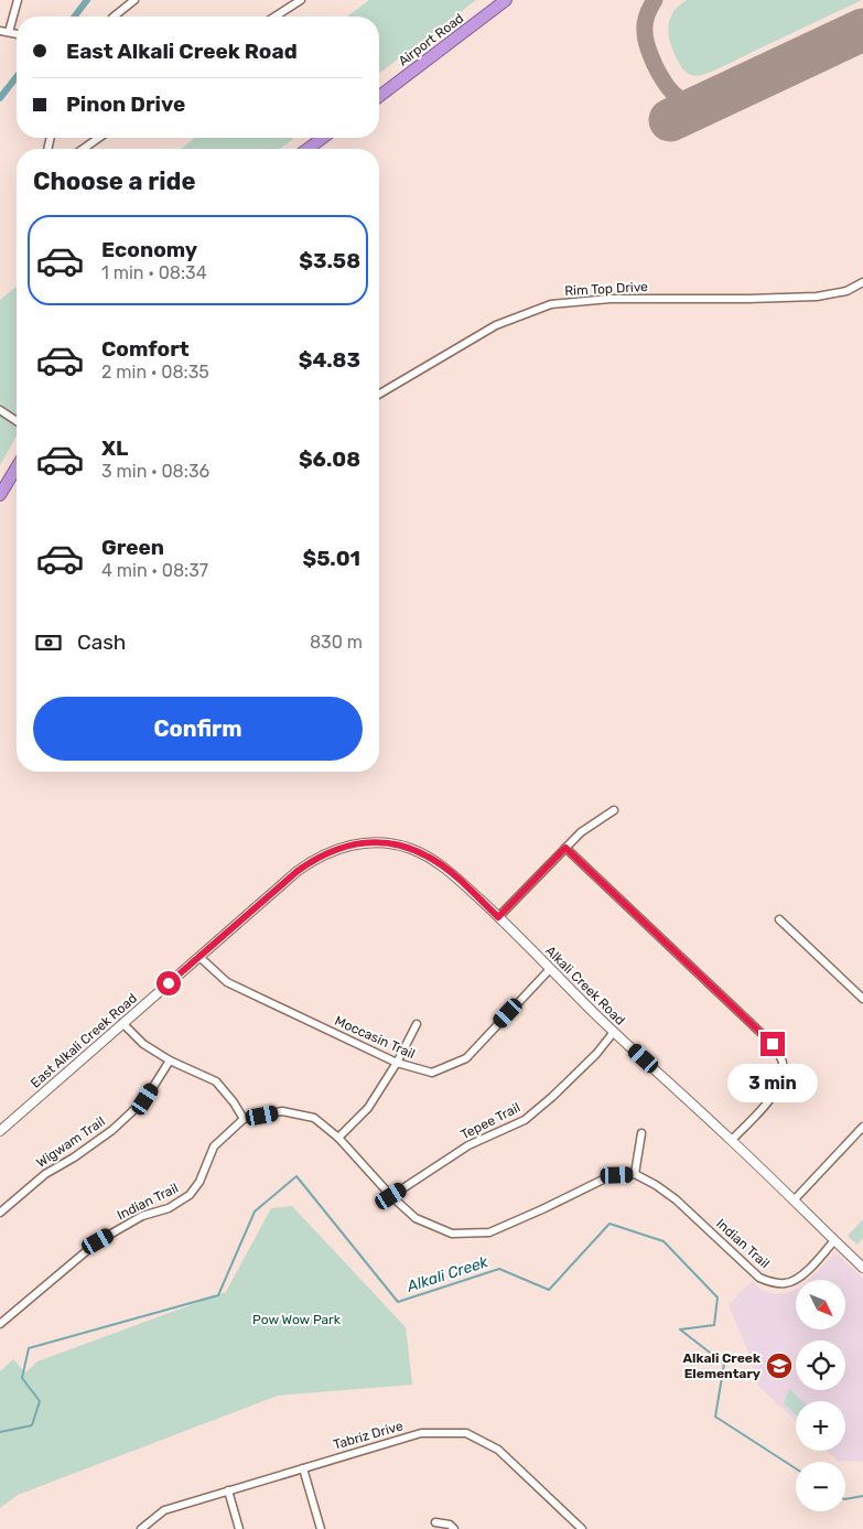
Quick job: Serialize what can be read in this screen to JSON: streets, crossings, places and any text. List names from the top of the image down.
{
  "streets": {
    "highway": ["Airport Road"],
    "street": [
      "Rim Top Drive",
      "Alkali Creek Road",
      "Moccasin Trail",
      "East Alkali Creek Road",
      "Tepee Trail",
      "Wigwam Trail",
      "Indian Trail",
      "Tabriz Drive"
    ]
  },
  "crossings": [
    ["Alkali Creek Road", "Moccasin Trail"],
    ["Alkali Creek Road", "East Alkali Creek Road"],
    ["Alkali Creek Road", "Tepee Trail"],
    ["Alkali Creek Road", "Indian Trail"],
    ["Moccasin Trail", "East Alkali Creek Road"]
  ],
  "water": ["Alkali Creek"],
  "parks": ["Pow Wow Park"],
  "places": {
    "school or university": ["Alkali Creek Elementary"]
  },
  "north": "bottom right",
  "page": {
    "banner": ["East Alkali Creek Road", "Pinon Drive"],
    "heading": "Choose a ride",
    "list": [
      {
        "name": "Economy",
        "note": "1 min · 08:34",
        "value": "$3.58"
      },
      {
        "name": "Comfort",
        "note": "2 min · 08:35",
        "value": "$4.83"
      },
      {
        "name": "XL",
        "note": "3 min · 08:36",
        "value": "$6.08"
      },
      {
        "name": "Green",
        "note": "4 min · 08:37",
        "value": "$5.01"
      }
    ],
    "pay": ["Cash", "830 m"],
    "buttons": "Confirm",
    "bubble": "3 min",
    "map_buttons": ["+", "−"]
  }
}
